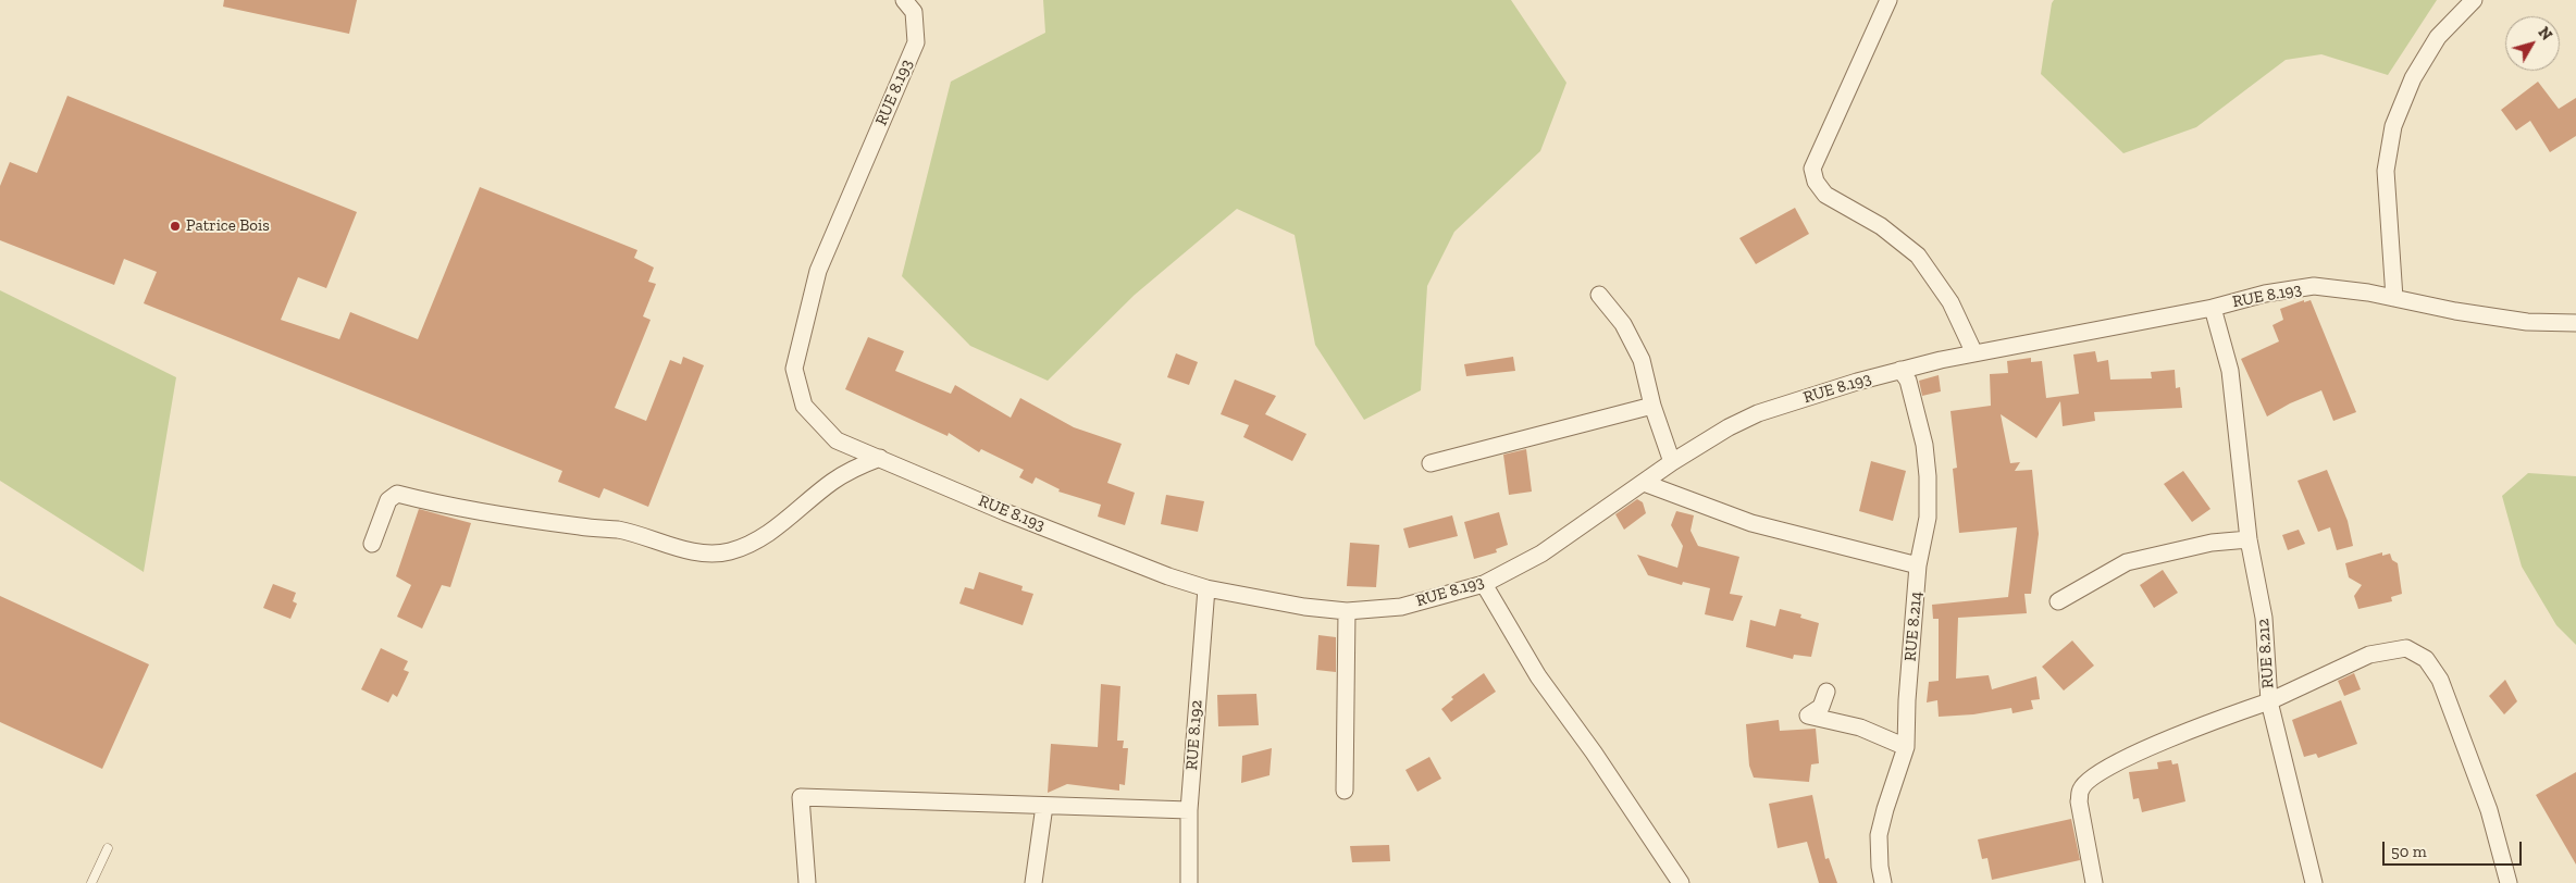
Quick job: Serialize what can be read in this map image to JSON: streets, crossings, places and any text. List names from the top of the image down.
{
  "streets": {
    "street": [
      "RUE 8.193",
      "RUE 8.214",
      "RUE 8.212",
      "RUE 8.192"
    ]
  },
  "crossings": [
    ["RUE 8.193", "RUE 8.214"],
    ["RUE 8.193", "RUE 8.212"],
    ["RUE 8.193", "RUE 8.192"]
  ],
  "places": ["Patrice Bois"],
  "scale_bar": "50 m",
  "north": "top right"
}
